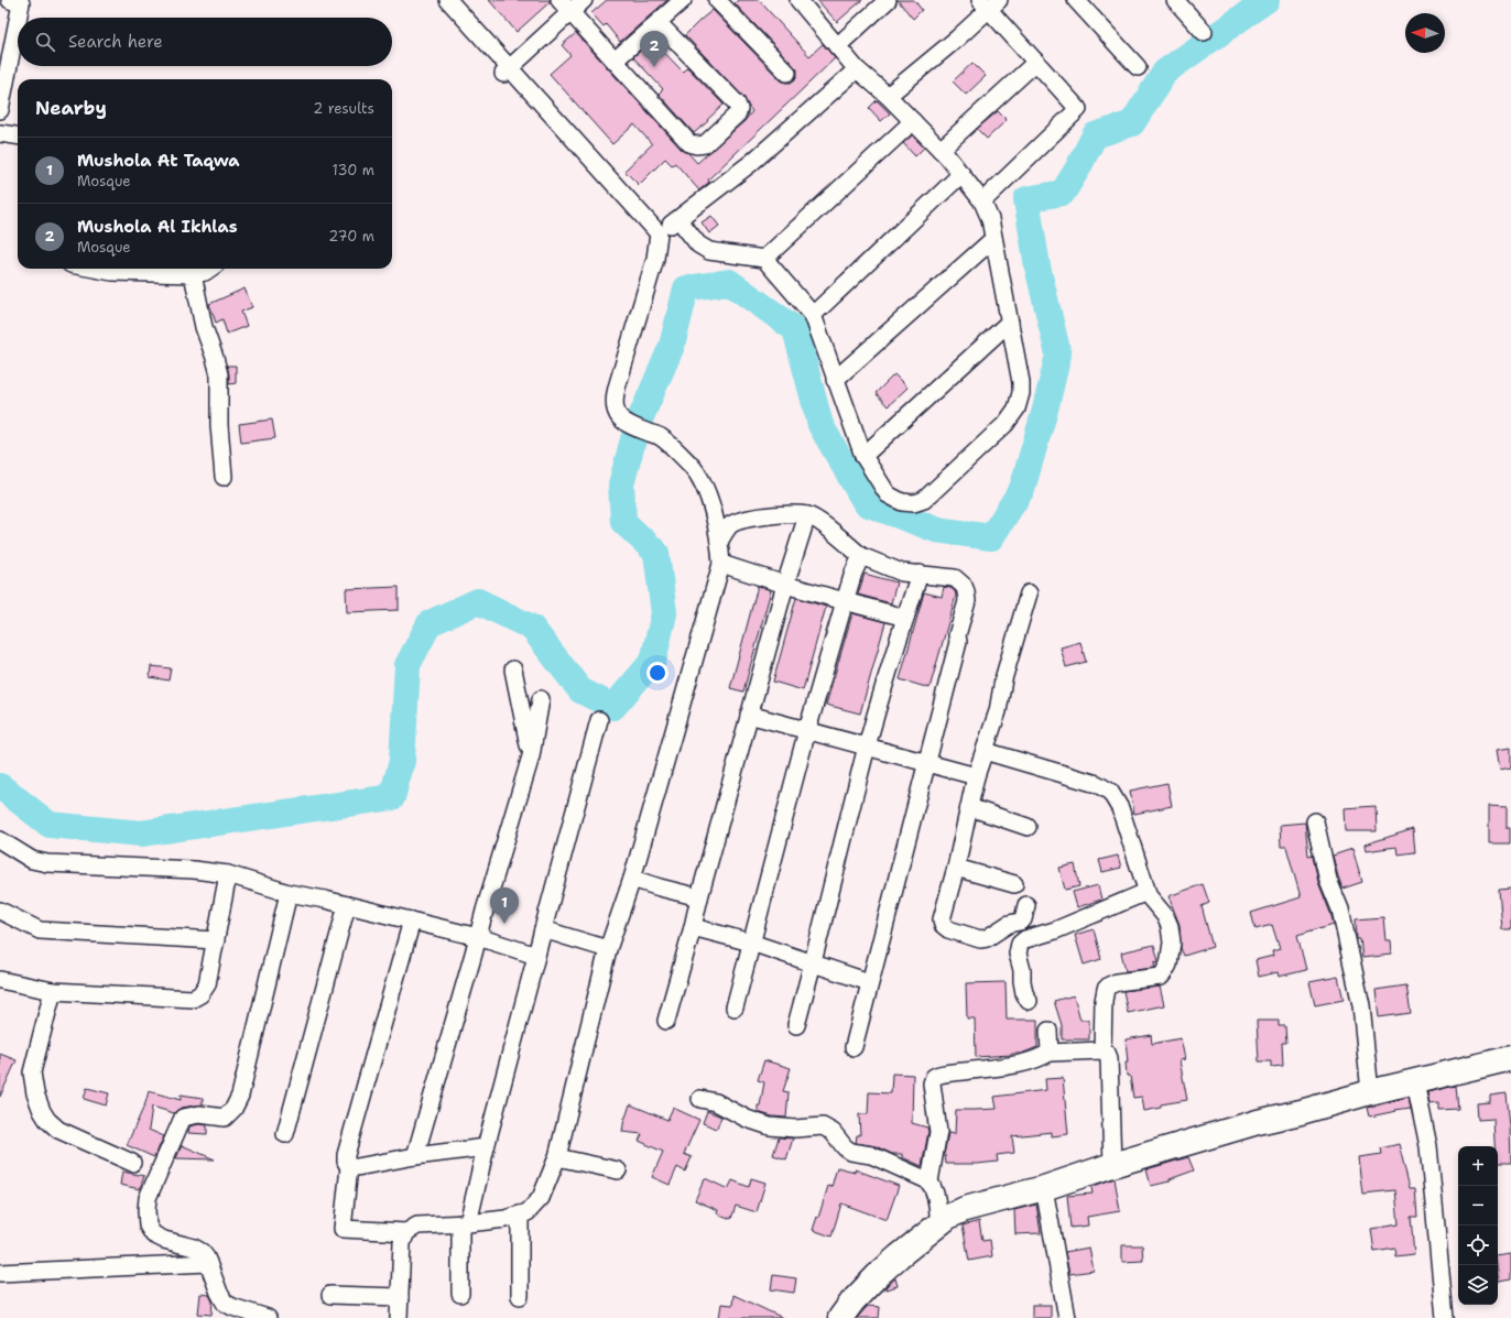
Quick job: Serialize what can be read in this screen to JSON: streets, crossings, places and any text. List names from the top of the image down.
{
  "north": "left",
  "page": {
    "search": "Search here",
    "pins": ["2", "1"],
    "heading": ["Nearby", "2 results"],
    "list": [
      {
        "mark": "1",
        "name": "Mushola At Taqwa",
        "note": "Mosque",
        "value": "130 m"
      },
      {
        "mark": "2",
        "name": "Mushola Al Ikhlas",
        "note": "Mosque",
        "value": "270 m"
      }
    ],
    "map_buttons": ["+", "−"]
  }
}
